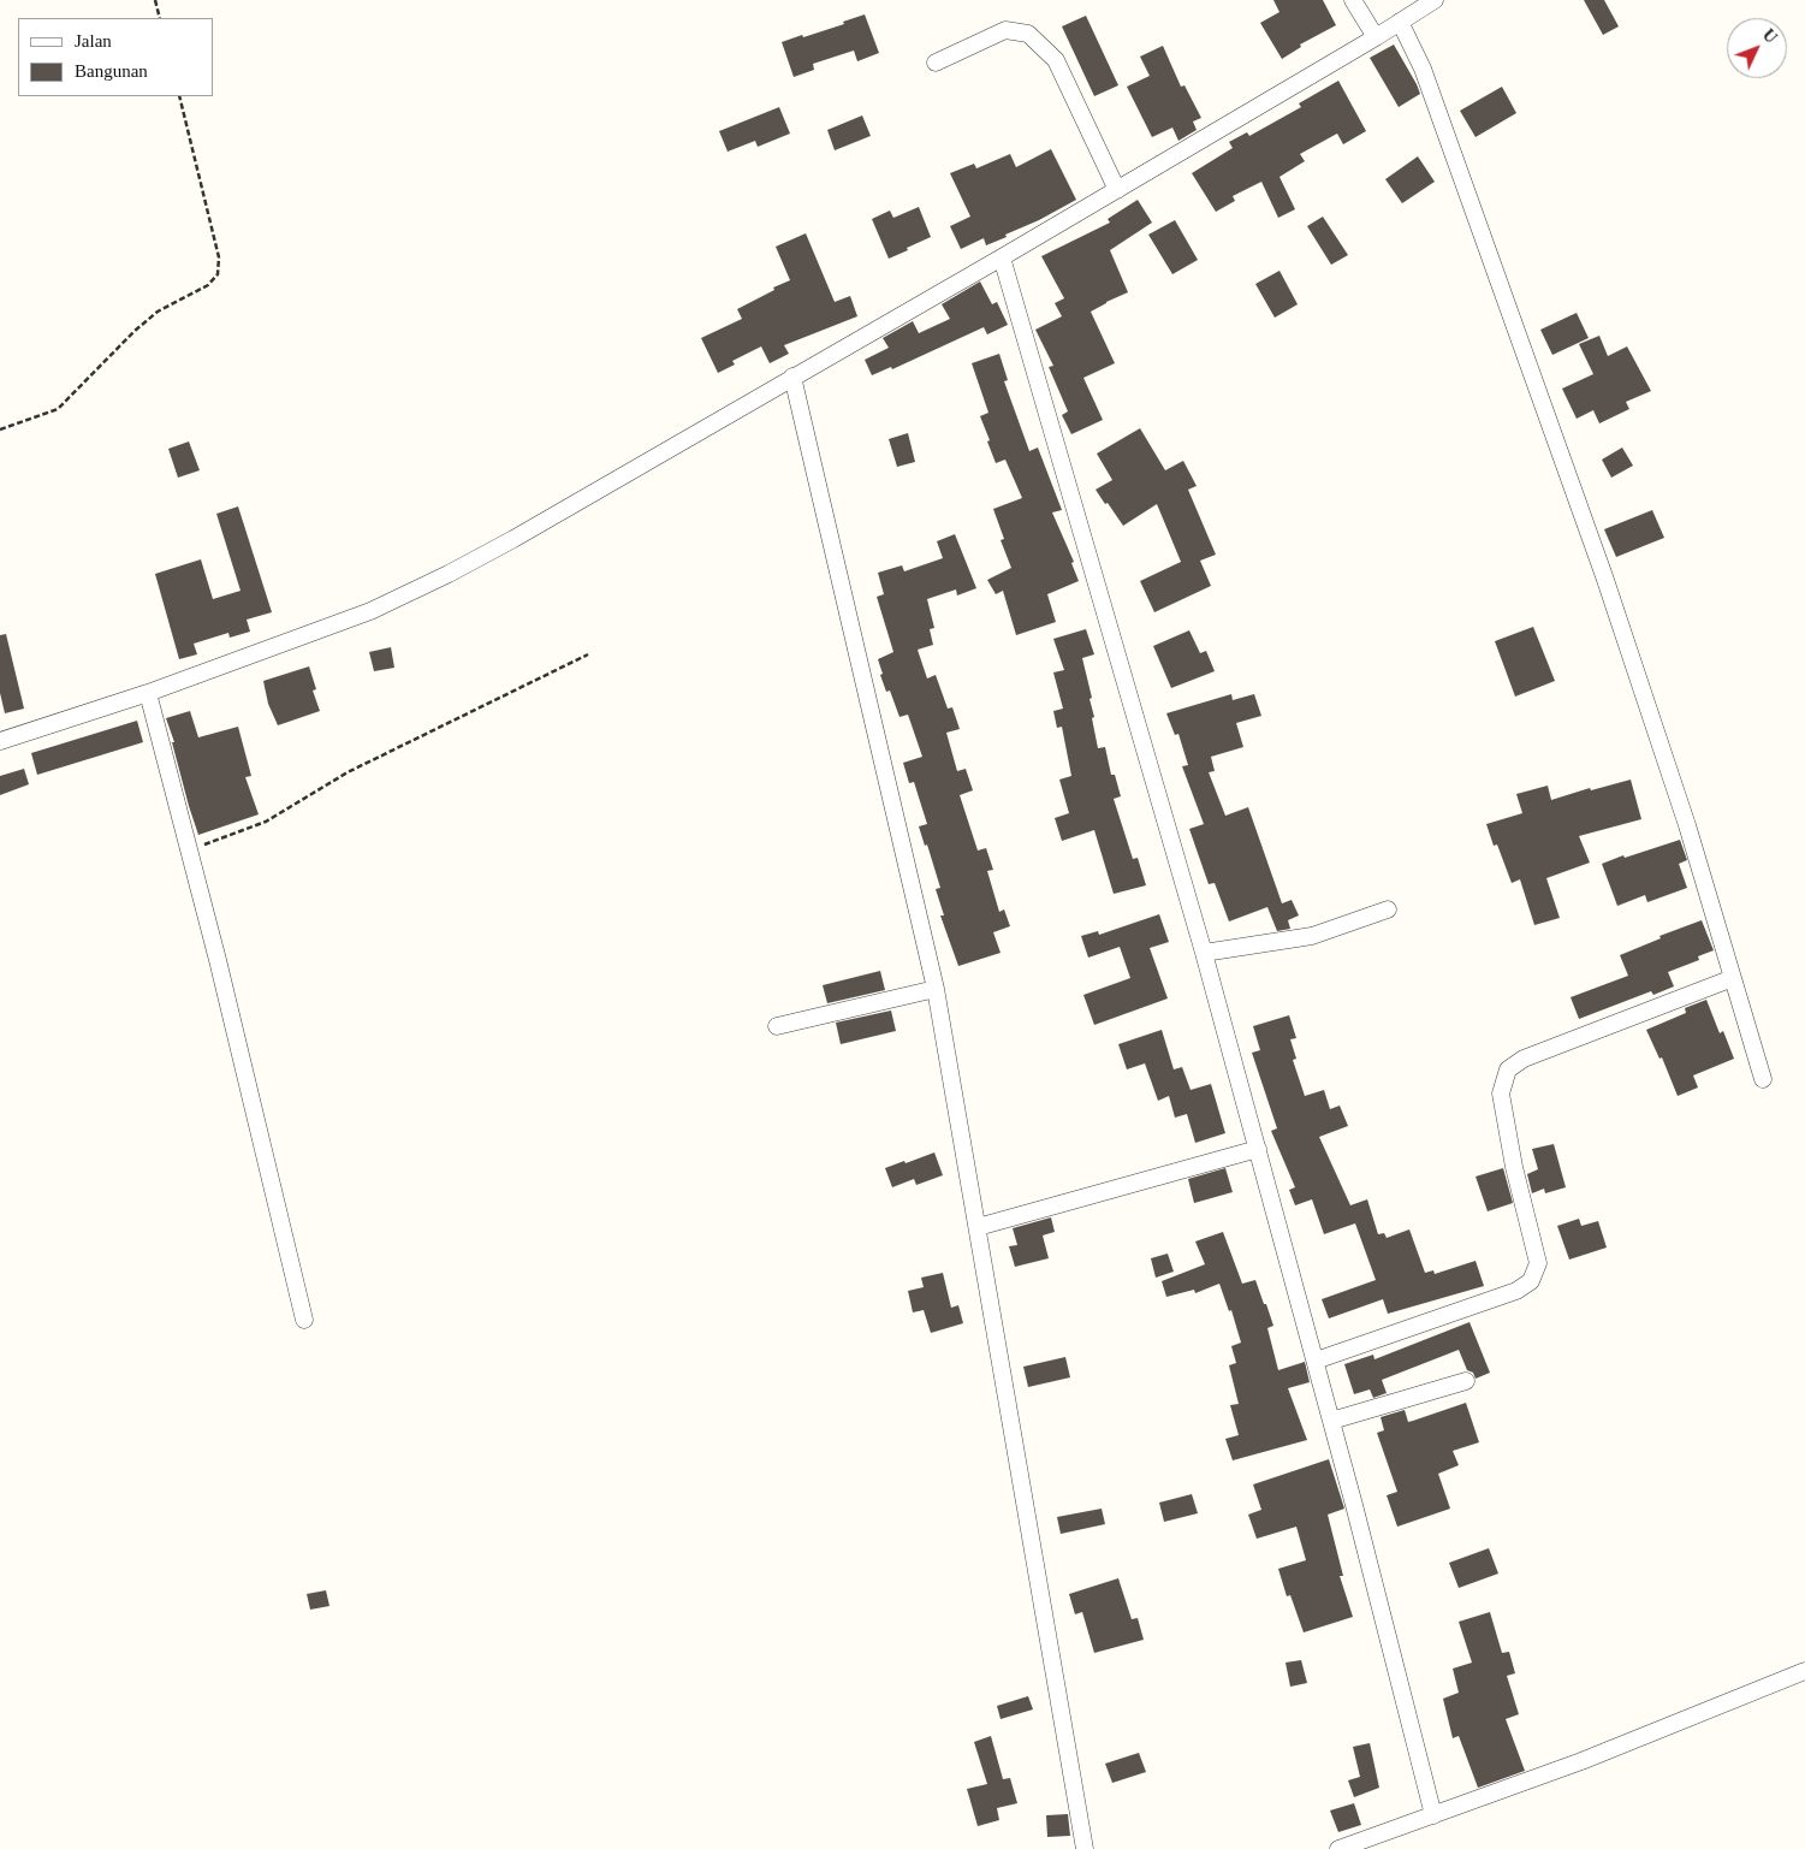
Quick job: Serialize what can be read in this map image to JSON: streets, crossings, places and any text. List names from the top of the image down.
{
  "legend": ["Jalan", "Bangunan"],
  "north": "top right"
}
